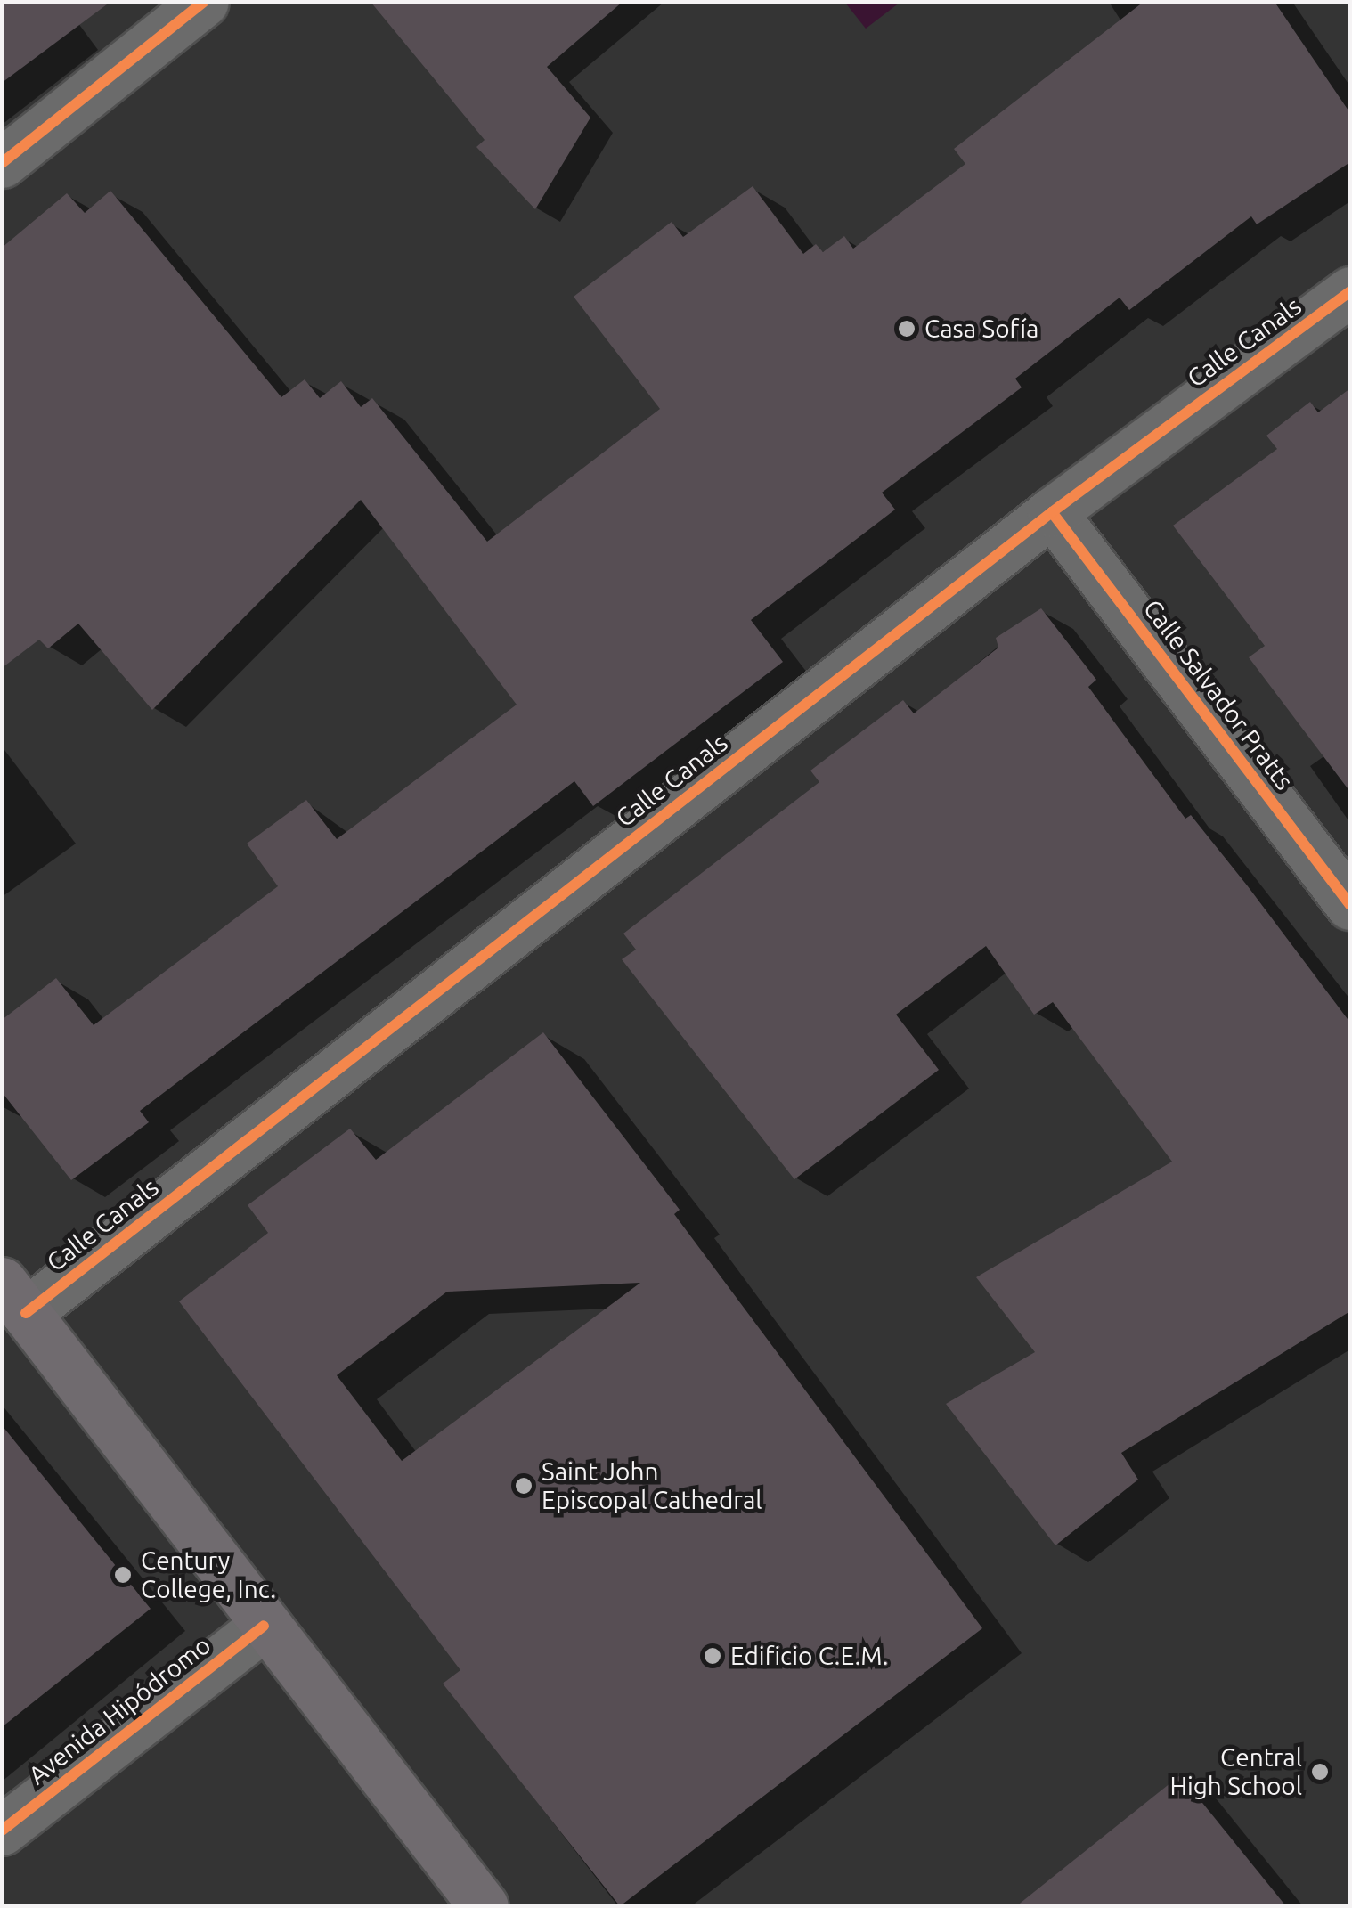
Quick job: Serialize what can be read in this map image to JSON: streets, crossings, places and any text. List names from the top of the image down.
{
  "streets": {
    "street": ["Calle Canals", "Calle Salvador Pratts", "Avenida Hipódromo"]
  },
  "crossings": [
    ["Calle Canals", "Calle Salvador Pratts"]
  ],
  "places": [
    "Casa Sofía",
    "Saint John Episcopal Cathedral",
    "Century College, Inc.",
    "Edificio C.E.M.",
    "Central High School"
  ]
}
